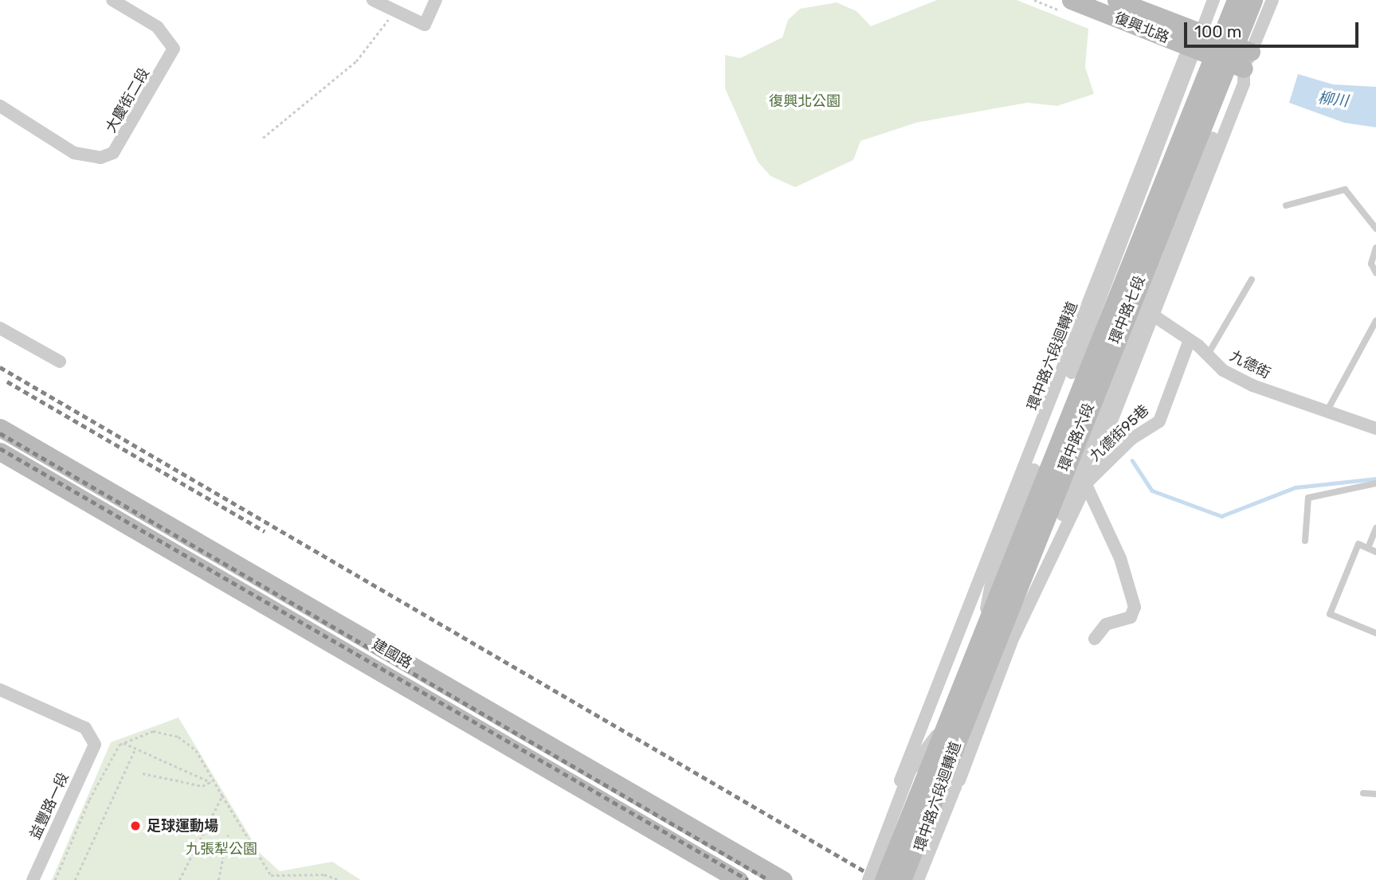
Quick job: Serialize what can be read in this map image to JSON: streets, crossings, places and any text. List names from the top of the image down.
{
  "streets": {
    "street": [
      "復興北路",
      "大慶街二段",
      "環中路七段",
      "環中路六段迴轉道",
      "九德街",
      "九德街95巷",
      "環中路六段",
      "建國路",
      "益豐路一段"
    ]
  },
  "crossings": [
    ["復興北路", "環中路七段"],
    ["復興北路", "環中路六段"],
    ["環中路七段", "環中路六段迴轉道"],
    ["環中路七段", "九德街"],
    ["環中路七段", "九德街95巷"],
    ["環中路七段", "環中路六段"],
    ["環中路六段迴轉道", "環中路六段"],
    ["九德街", "九德街95巷"],
    ["九德街", "環中路六段"]
  ],
  "water": ["柳川"],
  "parks": ["復興北公園", "九張犁公園"],
  "places": ["足球運動場"],
  "scale_bar": "100 m"
}
